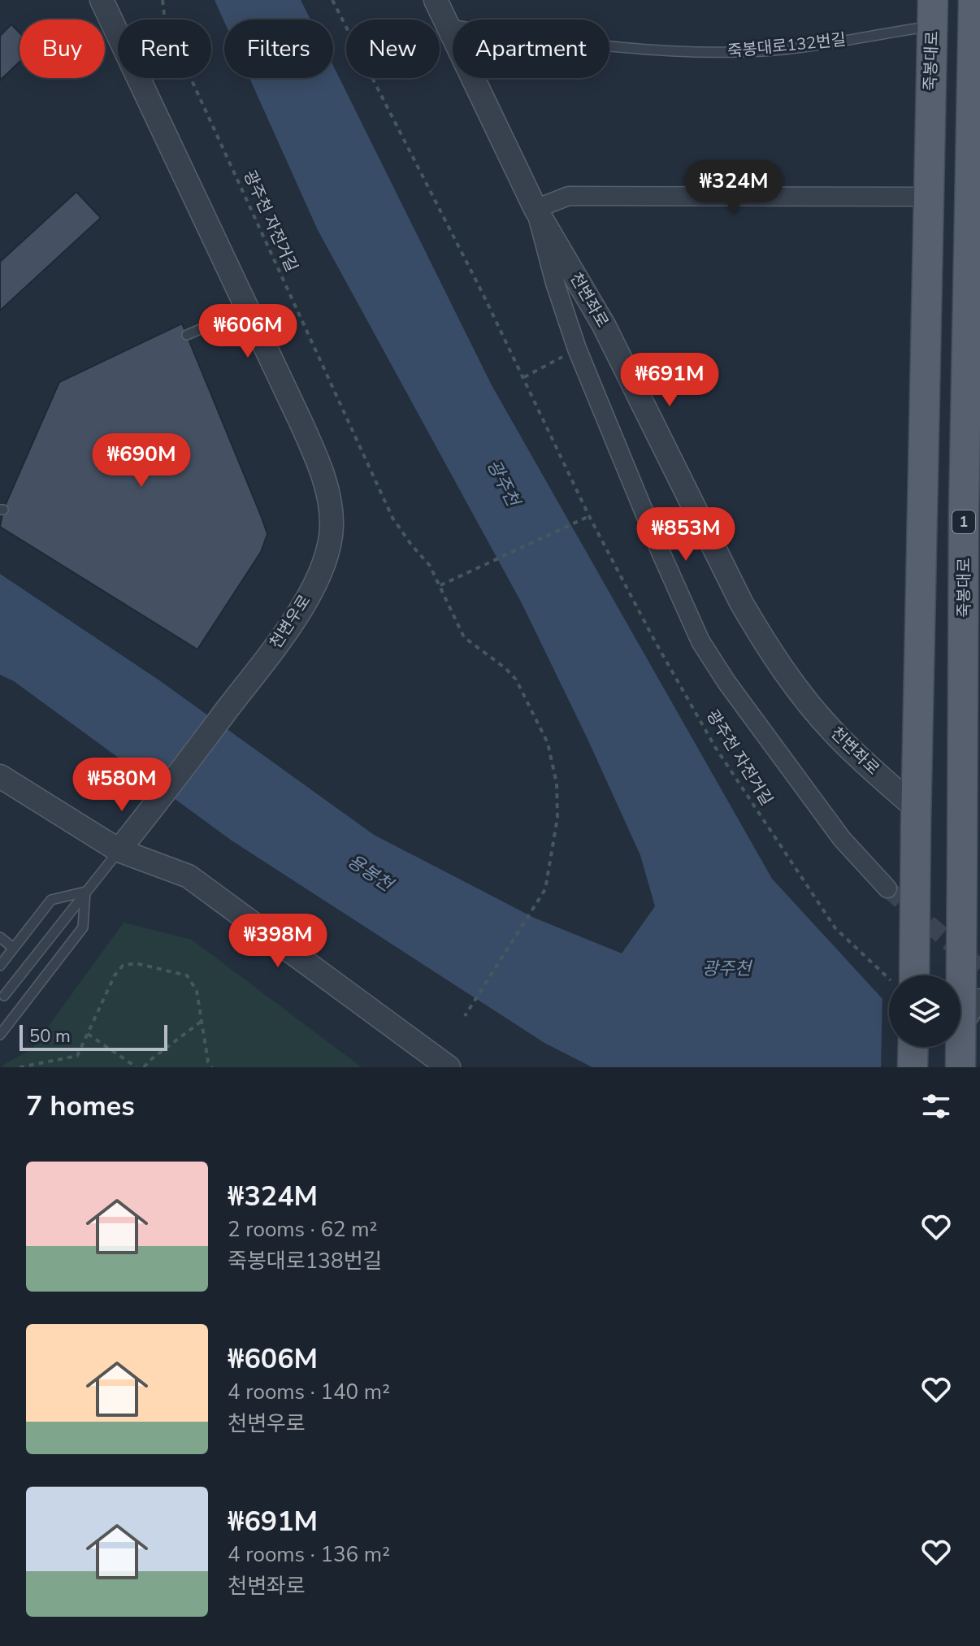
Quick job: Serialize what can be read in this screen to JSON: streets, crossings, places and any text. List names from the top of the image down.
{
  "streets": {
    "main road": ["죽봉대로", "1"],
    "street": ["천변좌로", "천변우로"],
    "lane": ["죽봉대로132번길"],
    "path": ["광주천 자전거길"]
  },
  "crossings": [
    ["죽봉대로132번길", "죽봉대로"],
    ["죽봉대로132번길", "천변좌로"],
    ["죽봉대로", "천변좌로"],
    ["죽봉대로", "1"]
  ],
  "water": ["광주천", "용봉천"],
  "scale_bar": "50 m",
  "page": {
    "chip": [
      "Buy",
      "Rent",
      "Filters",
      "New",
      "Apartment"
    ],
    "price": [
      "₩324M",
      "₩606M",
      "₩691M",
      "₩690M",
      "₩853M",
      "₩580M",
      "₩398M"
    ],
    "scale": "50 m",
    "heading": "7 homes",
    "list": [
      {
        "name": "₩324M",
        "note": "2 rooms · 62 m² · 죽봉대로138번길"
      },
      {
        "name": "₩606M",
        "note": "4 rooms · 140 m² · 천변우로"
      },
      {
        "name": "₩691M",
        "note": "4 rooms · 136 m² · 천변좌로"
      }
    ]
  }
}
